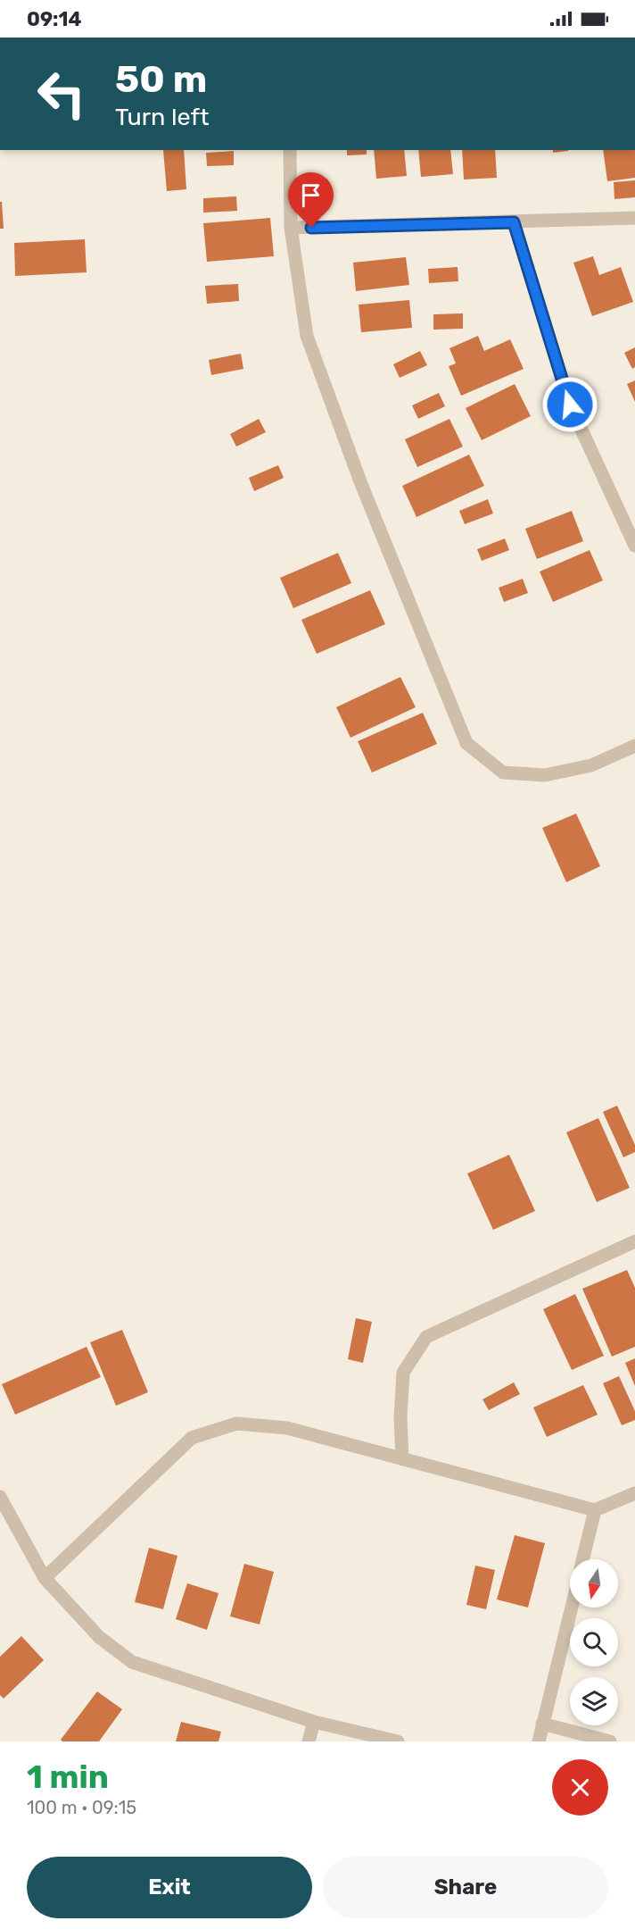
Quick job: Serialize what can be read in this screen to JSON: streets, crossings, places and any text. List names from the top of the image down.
{
  "north": "bottom",
  "page": {
    "status": "09:14",
    "turn": ["50 m", "Turn left"],
    "heading": ["1 min", "100 m · 09:15"],
    "buttons": ["Exit", "Share"]
  }
}
